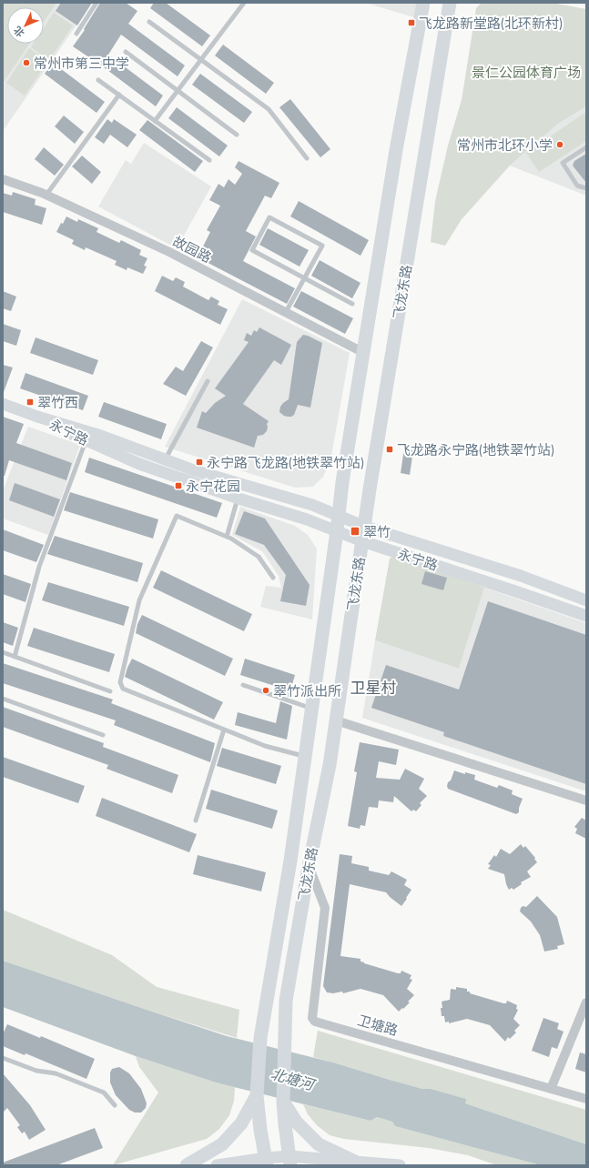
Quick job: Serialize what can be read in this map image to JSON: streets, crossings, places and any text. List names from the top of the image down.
{
  "streets": {
    "main road": ["飞龙东路", "永宁路"],
    "street": ["故园路", "卫塘路"]
  },
  "crossings": [
    ["故园路", "飞龙东路"],
    ["飞龙东路", "永宁路"],
    ["飞龙东路", "卫塘路"]
  ],
  "districts": ["卫星村"],
  "water": ["北塘河"],
  "parks": ["景仁公园体育广场"],
  "places": {
    "transit": [
      "飞龙路新堂路(北环新村)",
      "翠竹西",
      "飞龙路永宁路(地铁翠竹站)",
      "永宁路飞龙路(地铁翠竹站)",
      "永宁花园",
      "翠竹"
    ],
    "other": ["常州市第三中学", "常州市北环小学", "翠竹派出所"]
  },
  "north": "bottom left"
}
